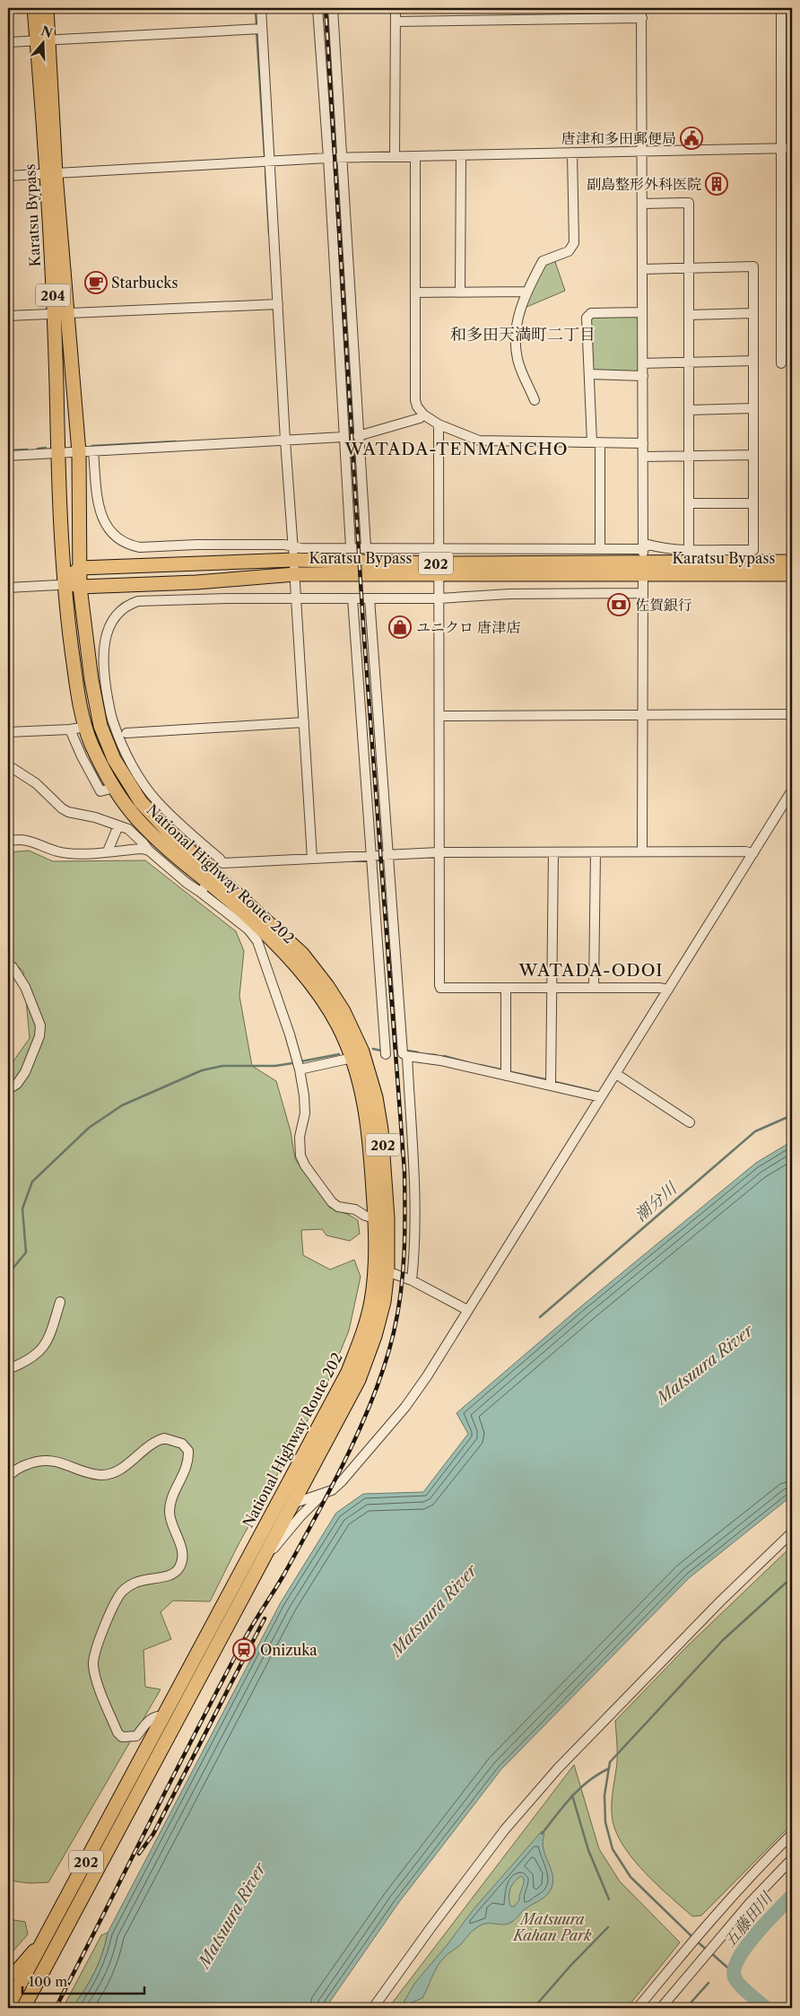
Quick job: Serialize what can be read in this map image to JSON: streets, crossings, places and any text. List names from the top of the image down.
{
  "streets": {
    "highway": [
      "Karatsu Bypass",
      "204",
      "202",
      "National Highway Route 202"
    ]
  },
  "crossings": [
    ["Karatsu Bypass", "202"],
    ["Karatsu Bypass", "National Highway Route 202"],
    ["202", "National Highway Route 202"]
  ],
  "districts": ["和多田天満町二丁目", "WATADA-TENMANCHO", "WATADA-ODOI"],
  "water": ["潮分川", "Matsuura River", "五藤田川"],
  "parks": ["Matsuura Kahan Park"],
  "places": {
    "public building": ["唐津和多田郵便局"],
    "building": ["副島整形外科医院"],
    "cafe": ["Starbucks"],
    "bank": ["佐賀銀行"],
    "shop": ["ユニクロ 唐津店"],
    "station": ["Onizuka"]
  },
  "scale_bar": "100 m",
  "north": "top"
}
